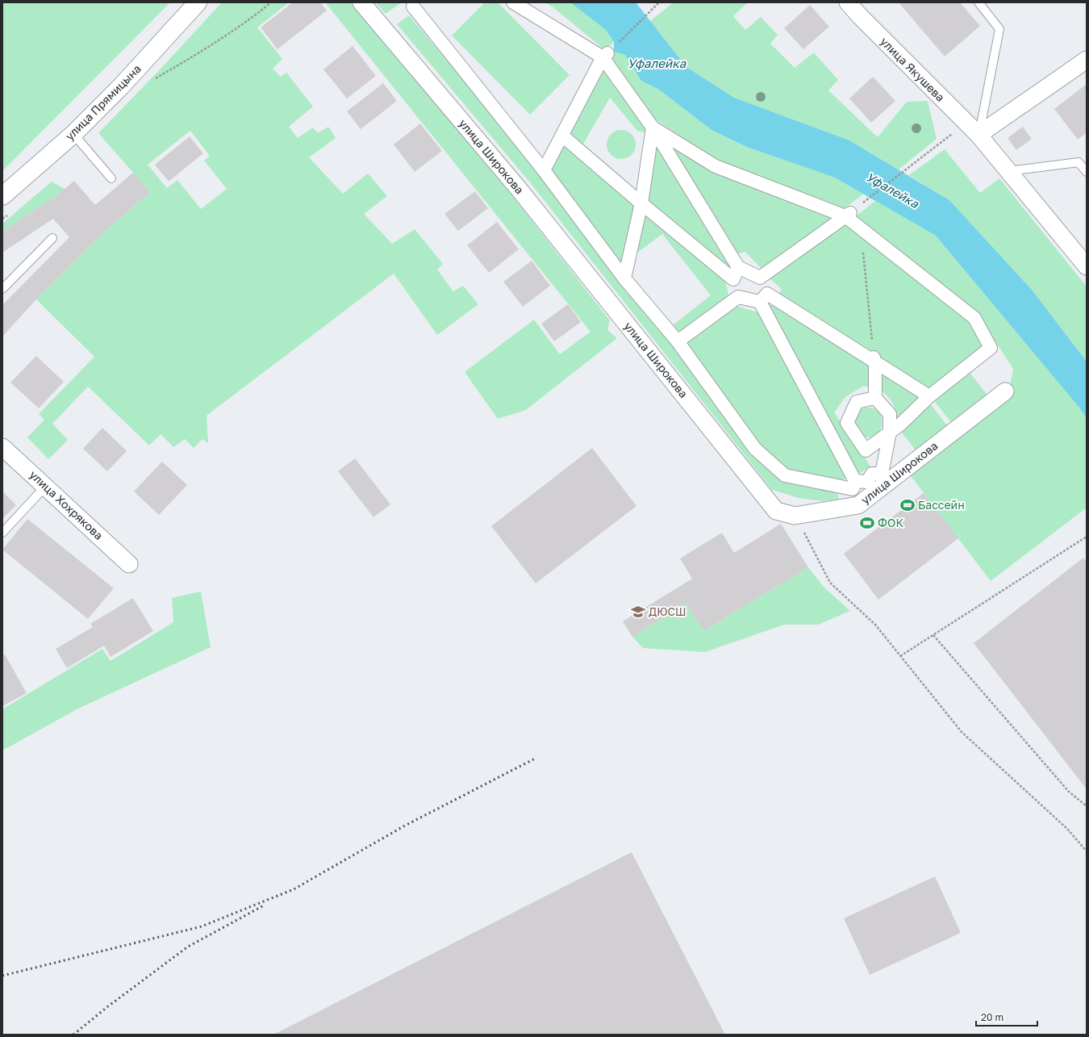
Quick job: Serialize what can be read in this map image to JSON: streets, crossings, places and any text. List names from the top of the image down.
{
  "streets": {
    "street": [
      "улица Якушева",
      "улица Прямицына",
      "улица Широкова",
      "улица Хохрякова"
    ]
  },
  "water": ["Уфалейка"],
  "places": {
    "sports": ["Бассейн", "ФОК"],
    "school or university": ["ДЮСШ"]
  },
  "scale_bar": "20 m"
}
